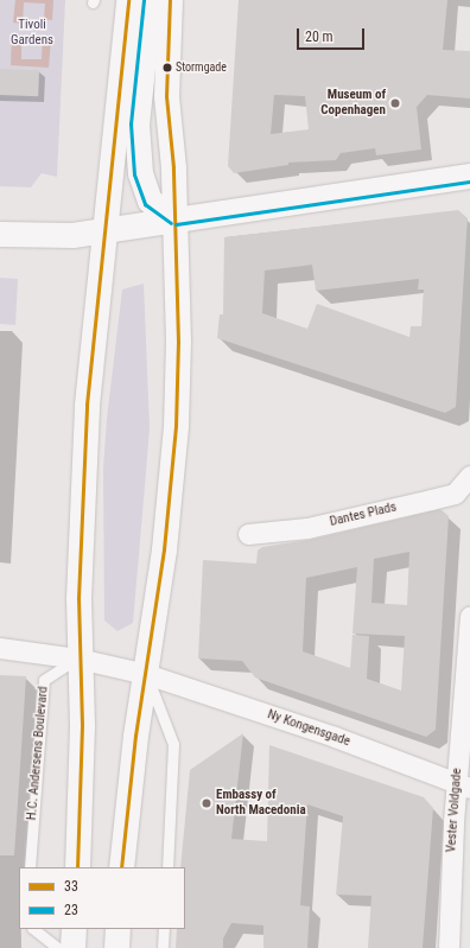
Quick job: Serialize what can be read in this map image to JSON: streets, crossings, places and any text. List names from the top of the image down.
{
  "streets": {
    "street": ["Dantes Plads", "Ny Kongensgade", "Vester Voldgade"],
    "lane": ["H.C. Andersens Boulevard"]
  },
  "crossings": [
    ["Ny Kongensgade", "H.C. Andersens Boulevard"],
    ["Ny Kongensgade", "Vester Voldgade"]
  ],
  "parks": ["Tivoli Gardens"],
  "places": ["Stormgade", "Museum of Copenhagen", "Embassy of North Macedonia"],
  "lines": ["transit line 33", "transit line 23"],
  "legend": ["33", "23"],
  "scale_bar": "20 m"
}
